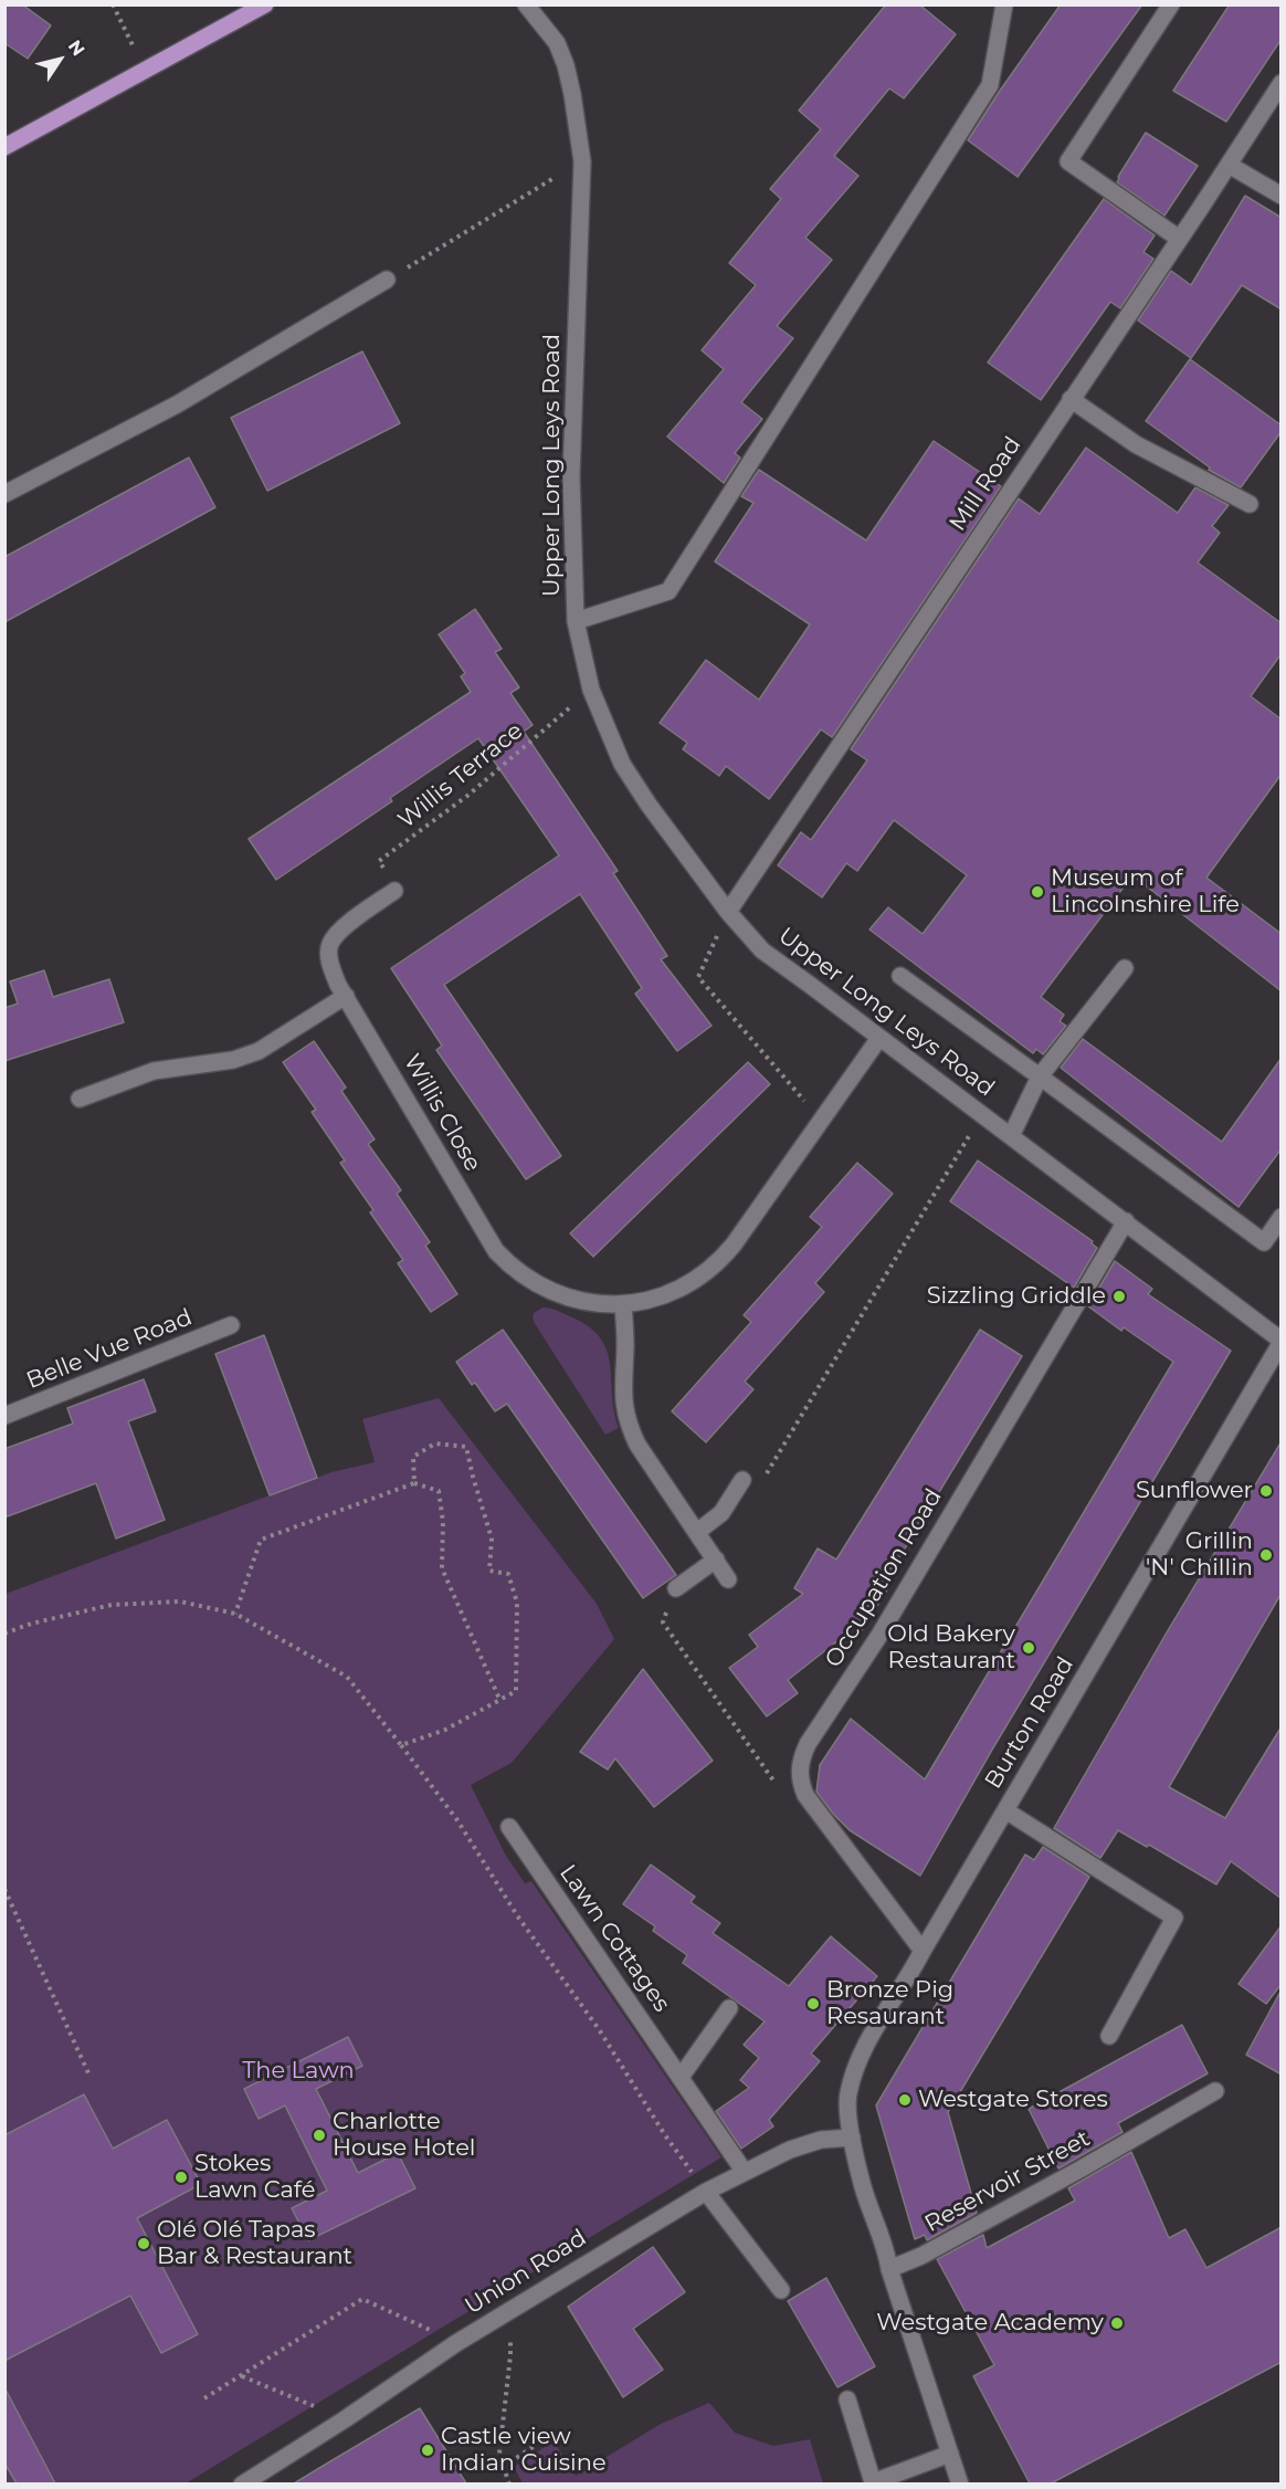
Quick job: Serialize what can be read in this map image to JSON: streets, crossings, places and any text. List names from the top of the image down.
{
  "streets": {
    "street": [
      "Upper Long Leys Road",
      "Mill Road",
      "Willis Close",
      "Belle Vue Road",
      "Occupation Road",
      "Burton Road",
      "Lawn Cottages",
      "Reservoir Street",
      "Union Road"
    ],
    "path": ["Willis Terrace"]
  },
  "crossings": [
    ["Upper Long Leys Road", "Mill Road"],
    ["Upper Long Leys Road", "Willis Terrace"],
    ["Upper Long Leys Road", "Willis Close"],
    ["Upper Long Leys Road", "Occupation Road"],
    ["Upper Long Leys Road", "Burton Road"],
    ["Willis Terrace", "Willis Close"],
    ["Occupation Road", "Burton Road"],
    ["Burton Road", "Reservoir Street"],
    ["Burton Road", "Union Road"],
    ["Lawn Cottages", "Union Road"]
  ],
  "parks": ["The Lawn"],
  "places": [
    "Museum of Lincolnshire Life",
    "Sizzling Griddle",
    "Sunflower",
    "Grillin 'N' Chillin",
    "Old Bakery Restaurant",
    "Bronze Pig Resaurant",
    "Westgate Stores",
    "Charlotte House Hotel",
    "Stokes Lawn Café",
    "Olé Olé Tapas Bar & Restaurant",
    "Westgate Academy",
    "Castle view Indian Cuisine"
  ],
  "north": "top right"
}
